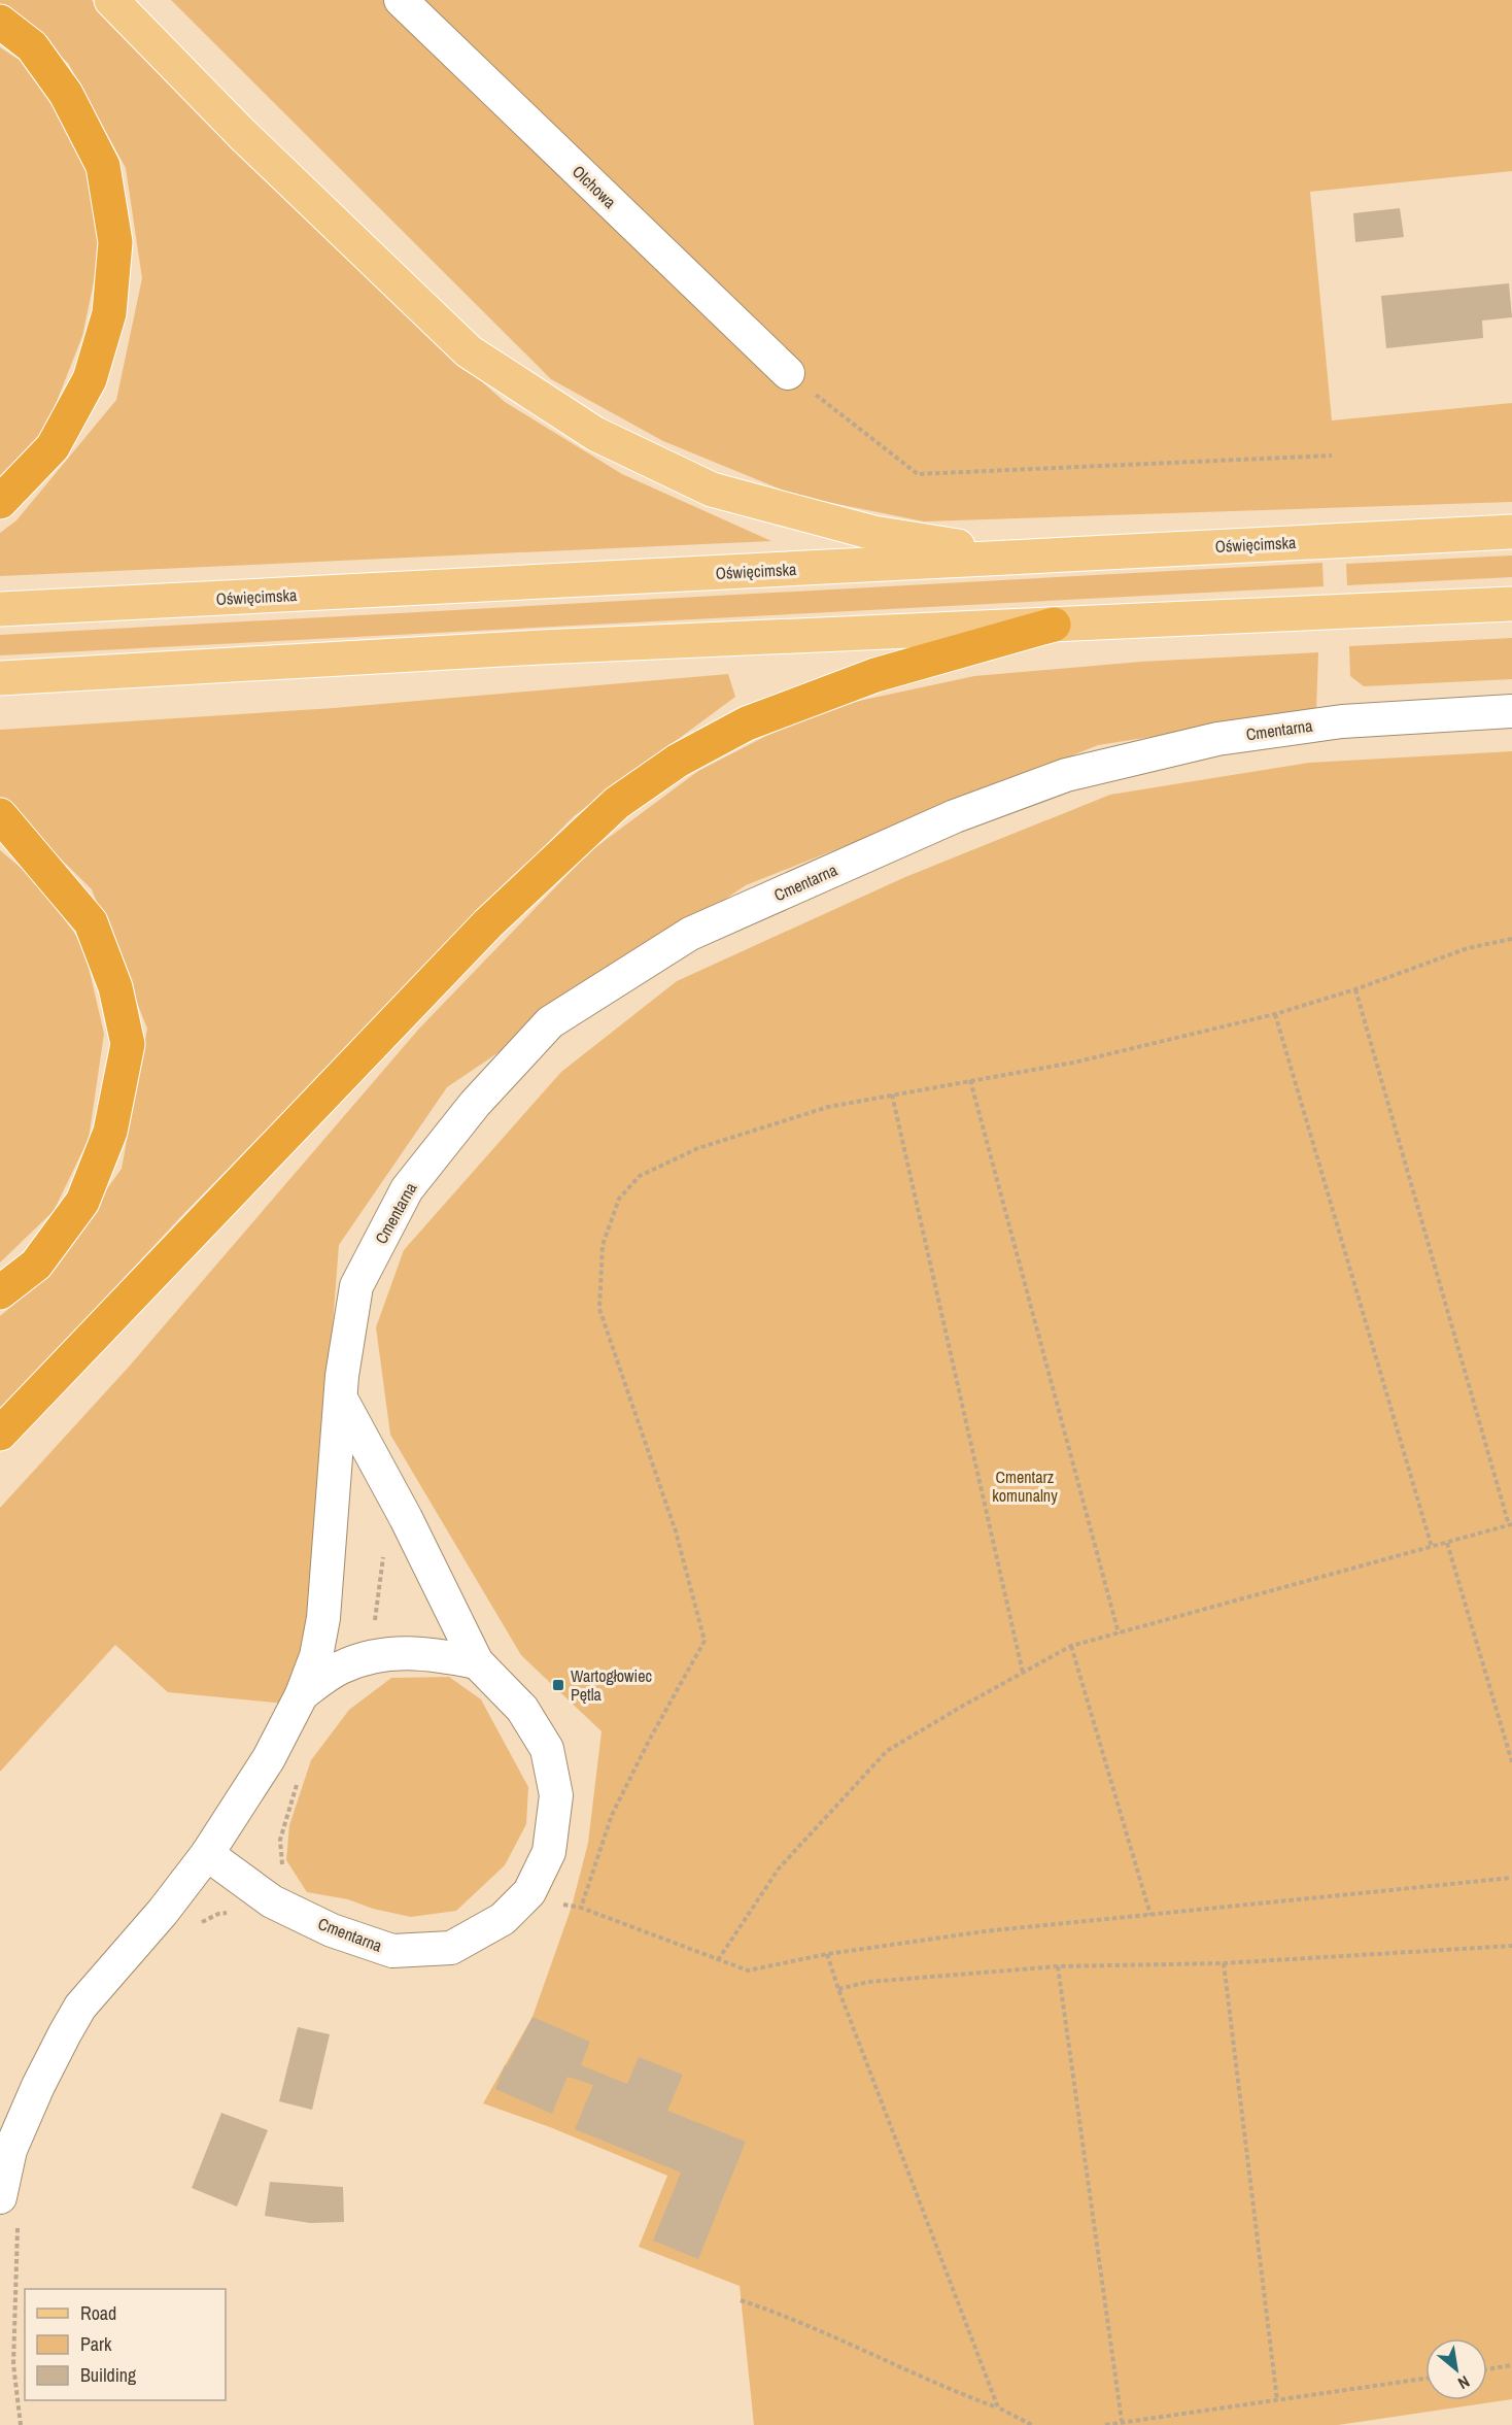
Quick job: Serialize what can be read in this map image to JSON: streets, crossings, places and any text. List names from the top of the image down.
{
  "streets": {
    "main road": ["Oświęcimska"],
    "street": ["Olchowa", "Cmentarna"]
  },
  "parks": ["Cmentarz komunalny"],
  "places": {
    "transit": ["Wartogłowiec Pętla"]
  },
  "legend": ["Road", "Park", "Building"],
  "north": "bottom right"
}
